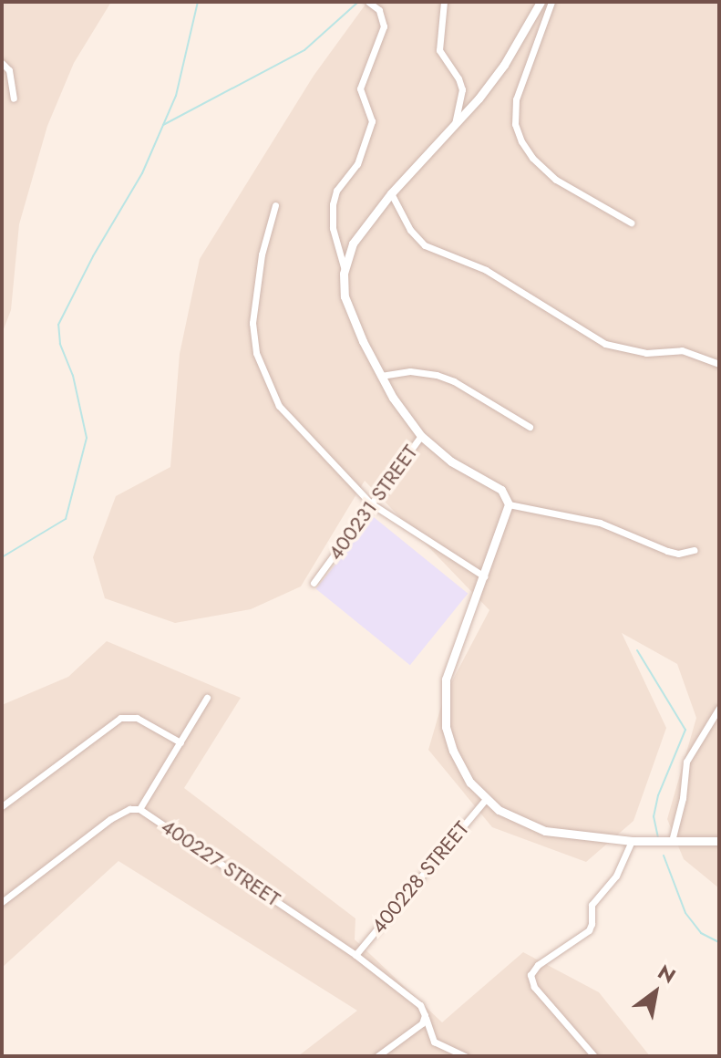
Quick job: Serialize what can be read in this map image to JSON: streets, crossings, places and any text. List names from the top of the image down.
{
  "streets": {
    "street": ["400231 STREET", "400227 STREET", "400228 STREET"]
  },
  "crossings": [
    ["400227 STREET", "400228 STREET"]
  ],
  "north": "top right"
}
